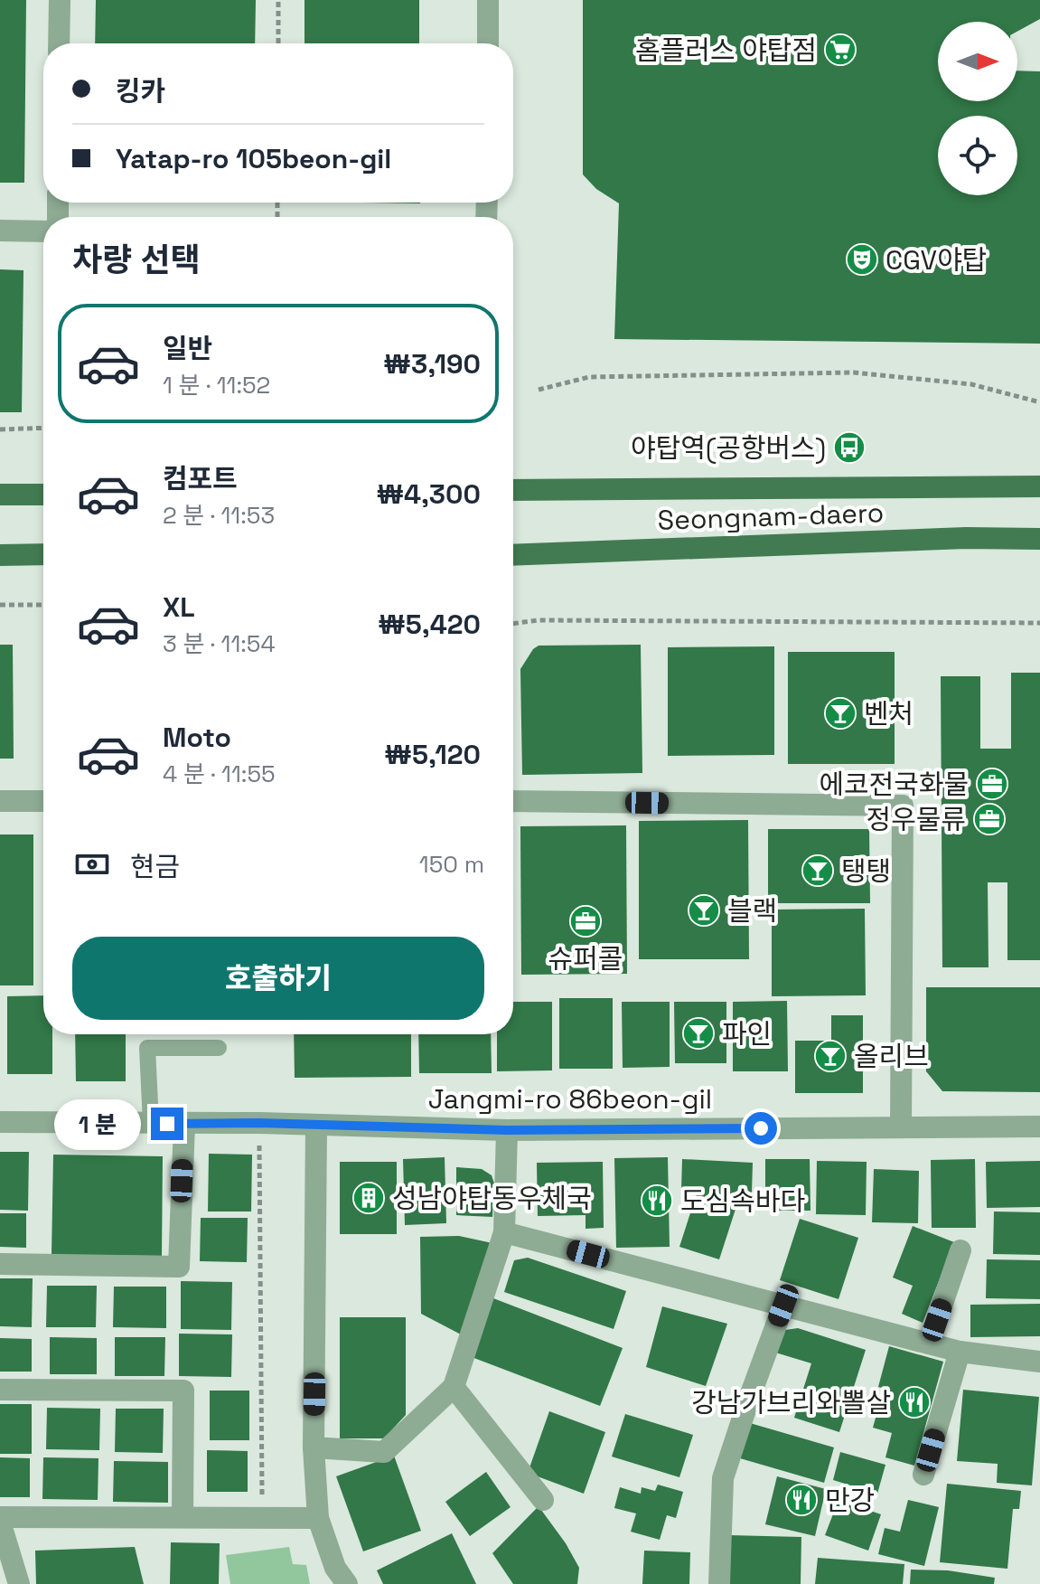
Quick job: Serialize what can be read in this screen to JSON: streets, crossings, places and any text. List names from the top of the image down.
{
  "streets": {
    "main road": ["Seongnam-daero"],
    "street": ["Jangmi-ro 86beon-gil"]
  },
  "places": {
    "supermarket": ["홈플러스 야탑점"],
    "theatre": ["CGV야탑"],
    "bus stop": ["야탑역(공항버스)"],
    "bar": [
      "벤처",
      "탱탱",
      "블랙",
      "파인",
      "올리브"
    ],
    "office": ["에코전국화물", "정우물류", "슈퍼콜"],
    "building": ["성남야탑동우체국"],
    "restaurant": ["도심속바다", "강남가브리와뽈살", "만강"]
  },
  "north": "right",
  "page": {
    "banner": ["킹카", "Yatap-ro 105beon-gil"],
    "heading": "차량 선택",
    "list": [
      {
        "name": "일반",
        "note": "1 분 · 11:52",
        "value": "₩3,190"
      },
      {
        "name": "컴포트",
        "note": "2 분 · 11:53",
        "value": "₩4,300"
      },
      {
        "name": "XL",
        "note": "3 분 · 11:54",
        "value": "₩5,420"
      },
      {
        "name": "Moto",
        "note": "4 분 · 11:55",
        "value": "₩5,120"
      }
    ],
    "pay": ["현금", "150 m"],
    "buttons": "호출하기",
    "bubble": "1 분"
  }
}
